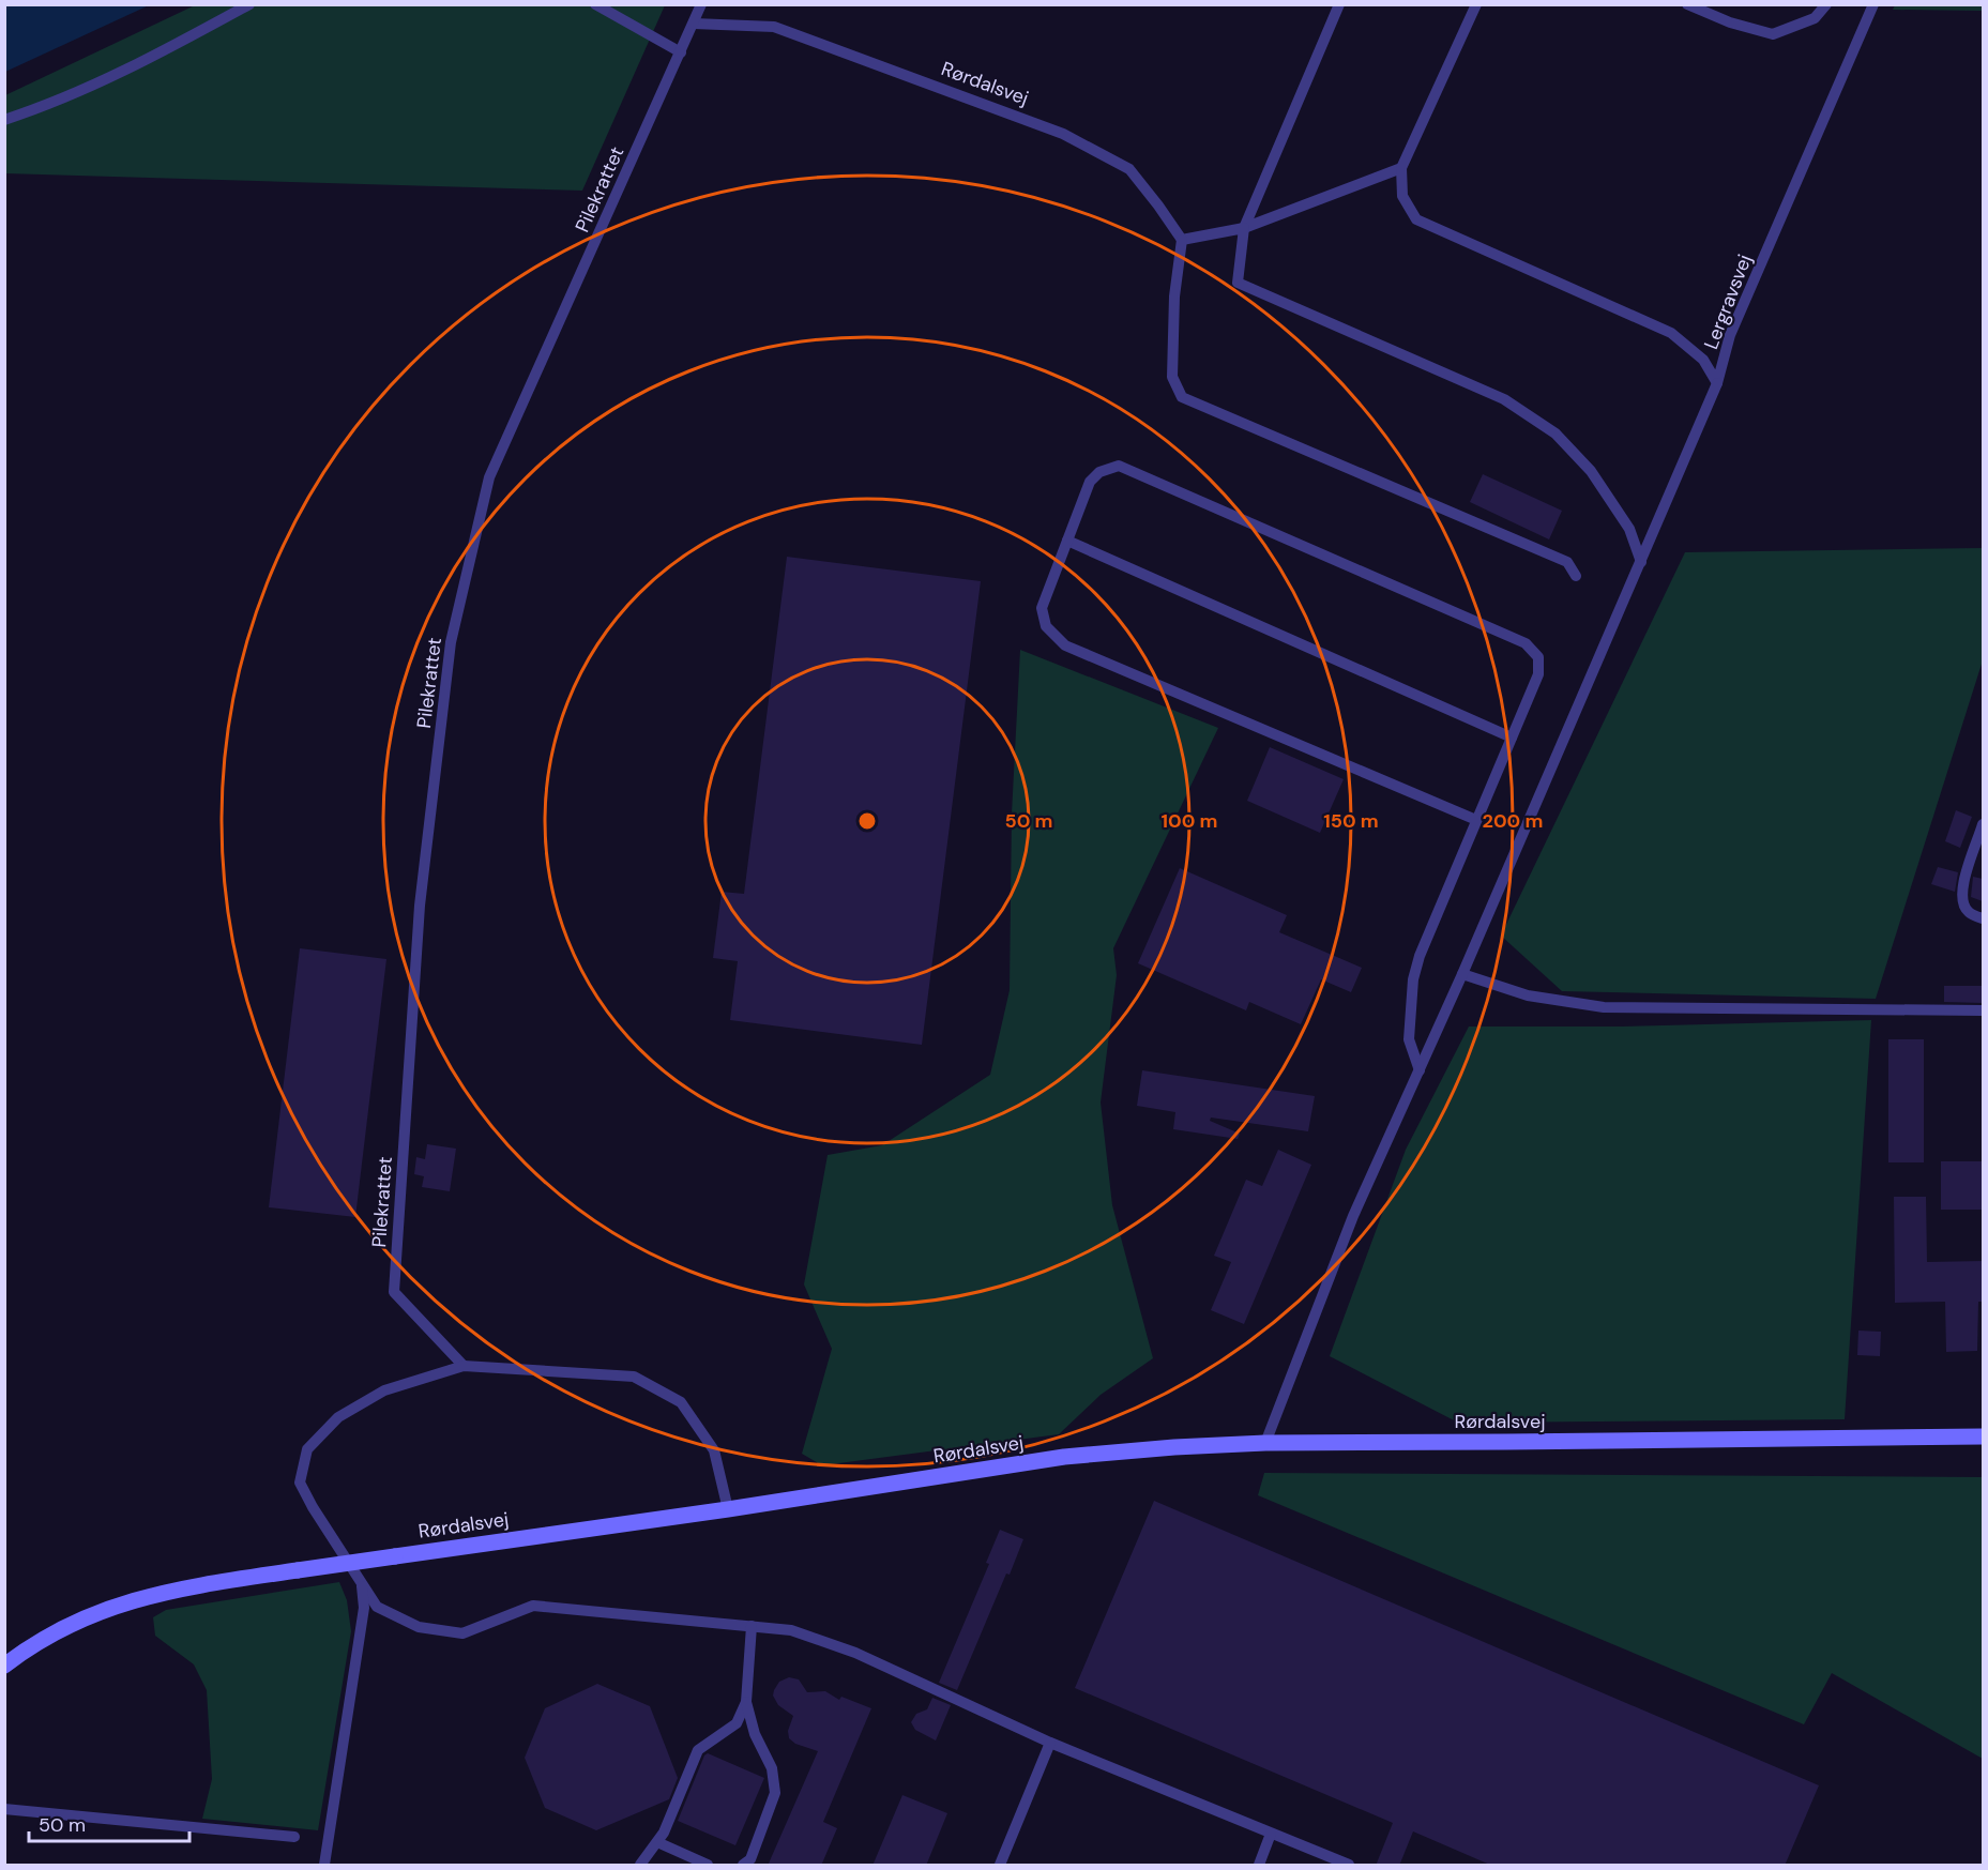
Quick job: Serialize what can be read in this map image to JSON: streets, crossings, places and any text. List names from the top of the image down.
{
  "streets": {
    "street": ["Rørdalsvej"],
    "lane": ["Pilekrattet", "Lergravsvej"]
  },
  "crossings": [
    ["Rørdalsvej", "Pilekrattet"]
  ],
  "scale_bar": "50 m",
  "rings": [
    "50 m",
    "100 m",
    "150 m",
    "200 m"
  ]
}
